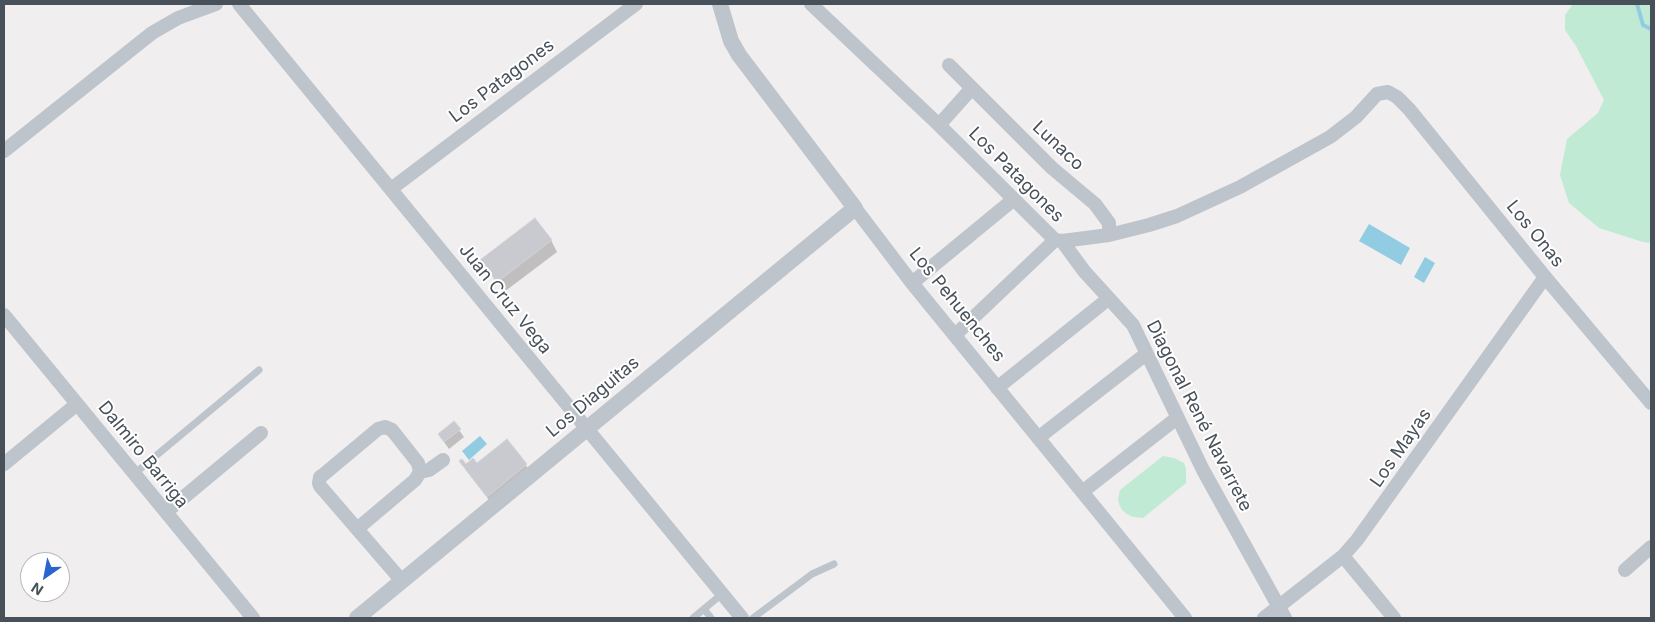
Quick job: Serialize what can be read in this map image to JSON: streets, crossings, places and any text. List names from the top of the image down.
{
  "streets": {
    "street": [
      "Los Patagones",
      "Lunaco",
      "Los Onas",
      "Juan Cruz Vega",
      "Los Pehuenches",
      "Los Diaguitas",
      "Diagonal René Navarrete",
      "Los Mayas",
      "Dalmiro Barriga"
    ]
  },
  "crossings": [
    ["Los Patagones", "Lunaco"],
    ["Los Patagones", "Los Onas"],
    ["Los Patagones", "Juan Cruz Vega"],
    ["Los Patagones", "Diagonal René Navarrete"],
    ["Los Onas", "Los Mayas"],
    ["Juan Cruz Vega", "Los Diaguitas"],
    ["Los Pehuenches", "Los Diaguitas"],
    ["Diagonal René Navarrete", "Los Mayas"]
  ],
  "north": "bottom left"
}
